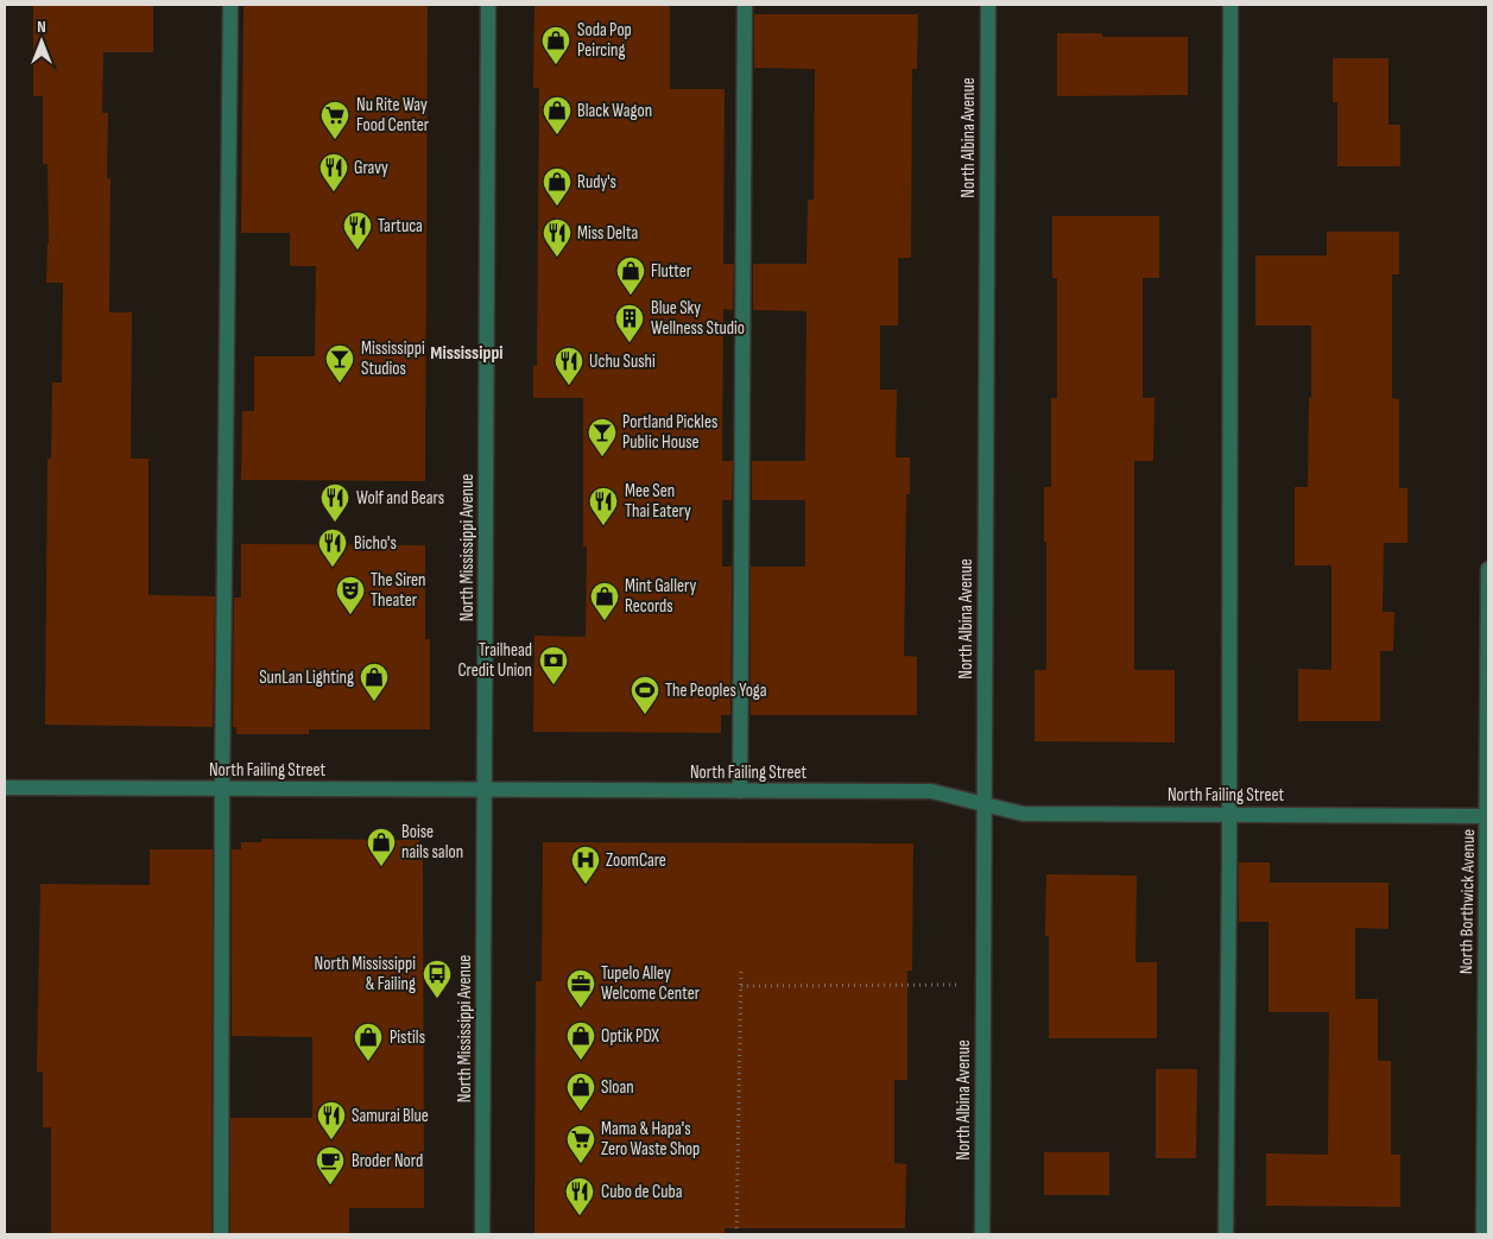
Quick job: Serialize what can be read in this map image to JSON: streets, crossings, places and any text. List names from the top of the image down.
{
  "streets": {
    "street": [
      "North Albina Avenue",
      "North Mississippi Avenue",
      "North Failing Street",
      "North Borthwick Avenue"
    ]
  },
  "crossings": [
    ["North Albina Avenue", "North Failing Street"],
    ["North Mississippi Avenue", "North Failing Street"],
    ["North Failing Street", "North Borthwick Avenue"]
  ],
  "districts": ["Mississippi"],
  "places": {
    "shop": [
      "Soda Pop Peircing",
      "Black Wagon",
      "Rudy's",
      "Flutter",
      "Mint Gallery Records",
      "SunLan Lighting",
      "Boise nails salon",
      "Optik PDX",
      "Pistils",
      "Sloan"
    ],
    "supermarket": ["Nu Rite Way Food Center", "Mama & Hapa's Zero Waste Shop"],
    "restaurant": [
      "Gravy",
      "Tartuca",
      "Miss Delta",
      "Uchu Sushi",
      "Wolf and Bears",
      "Mee Sen Thai Eatery",
      "Bicho's",
      "Samurai Blue",
      "Cubo de Cuba"
    ],
    "building": ["Blue Sky Wellness Studio"],
    "bar": ["Mississippi Studios", "Portland Pickles Public House"],
    "theatre": ["The Siren Theater"],
    "bank": ["Trailhead Credit Union"],
    "sports": ["The Peoples Yoga"],
    "hospital": ["ZoomCare"],
    "bus stop": ["North Mississippi & Failing"],
    "office": ["Tupelo Alley Welcome Center"],
    "cafe": ["Broder Nord"]
  },
  "north": "top"
}
